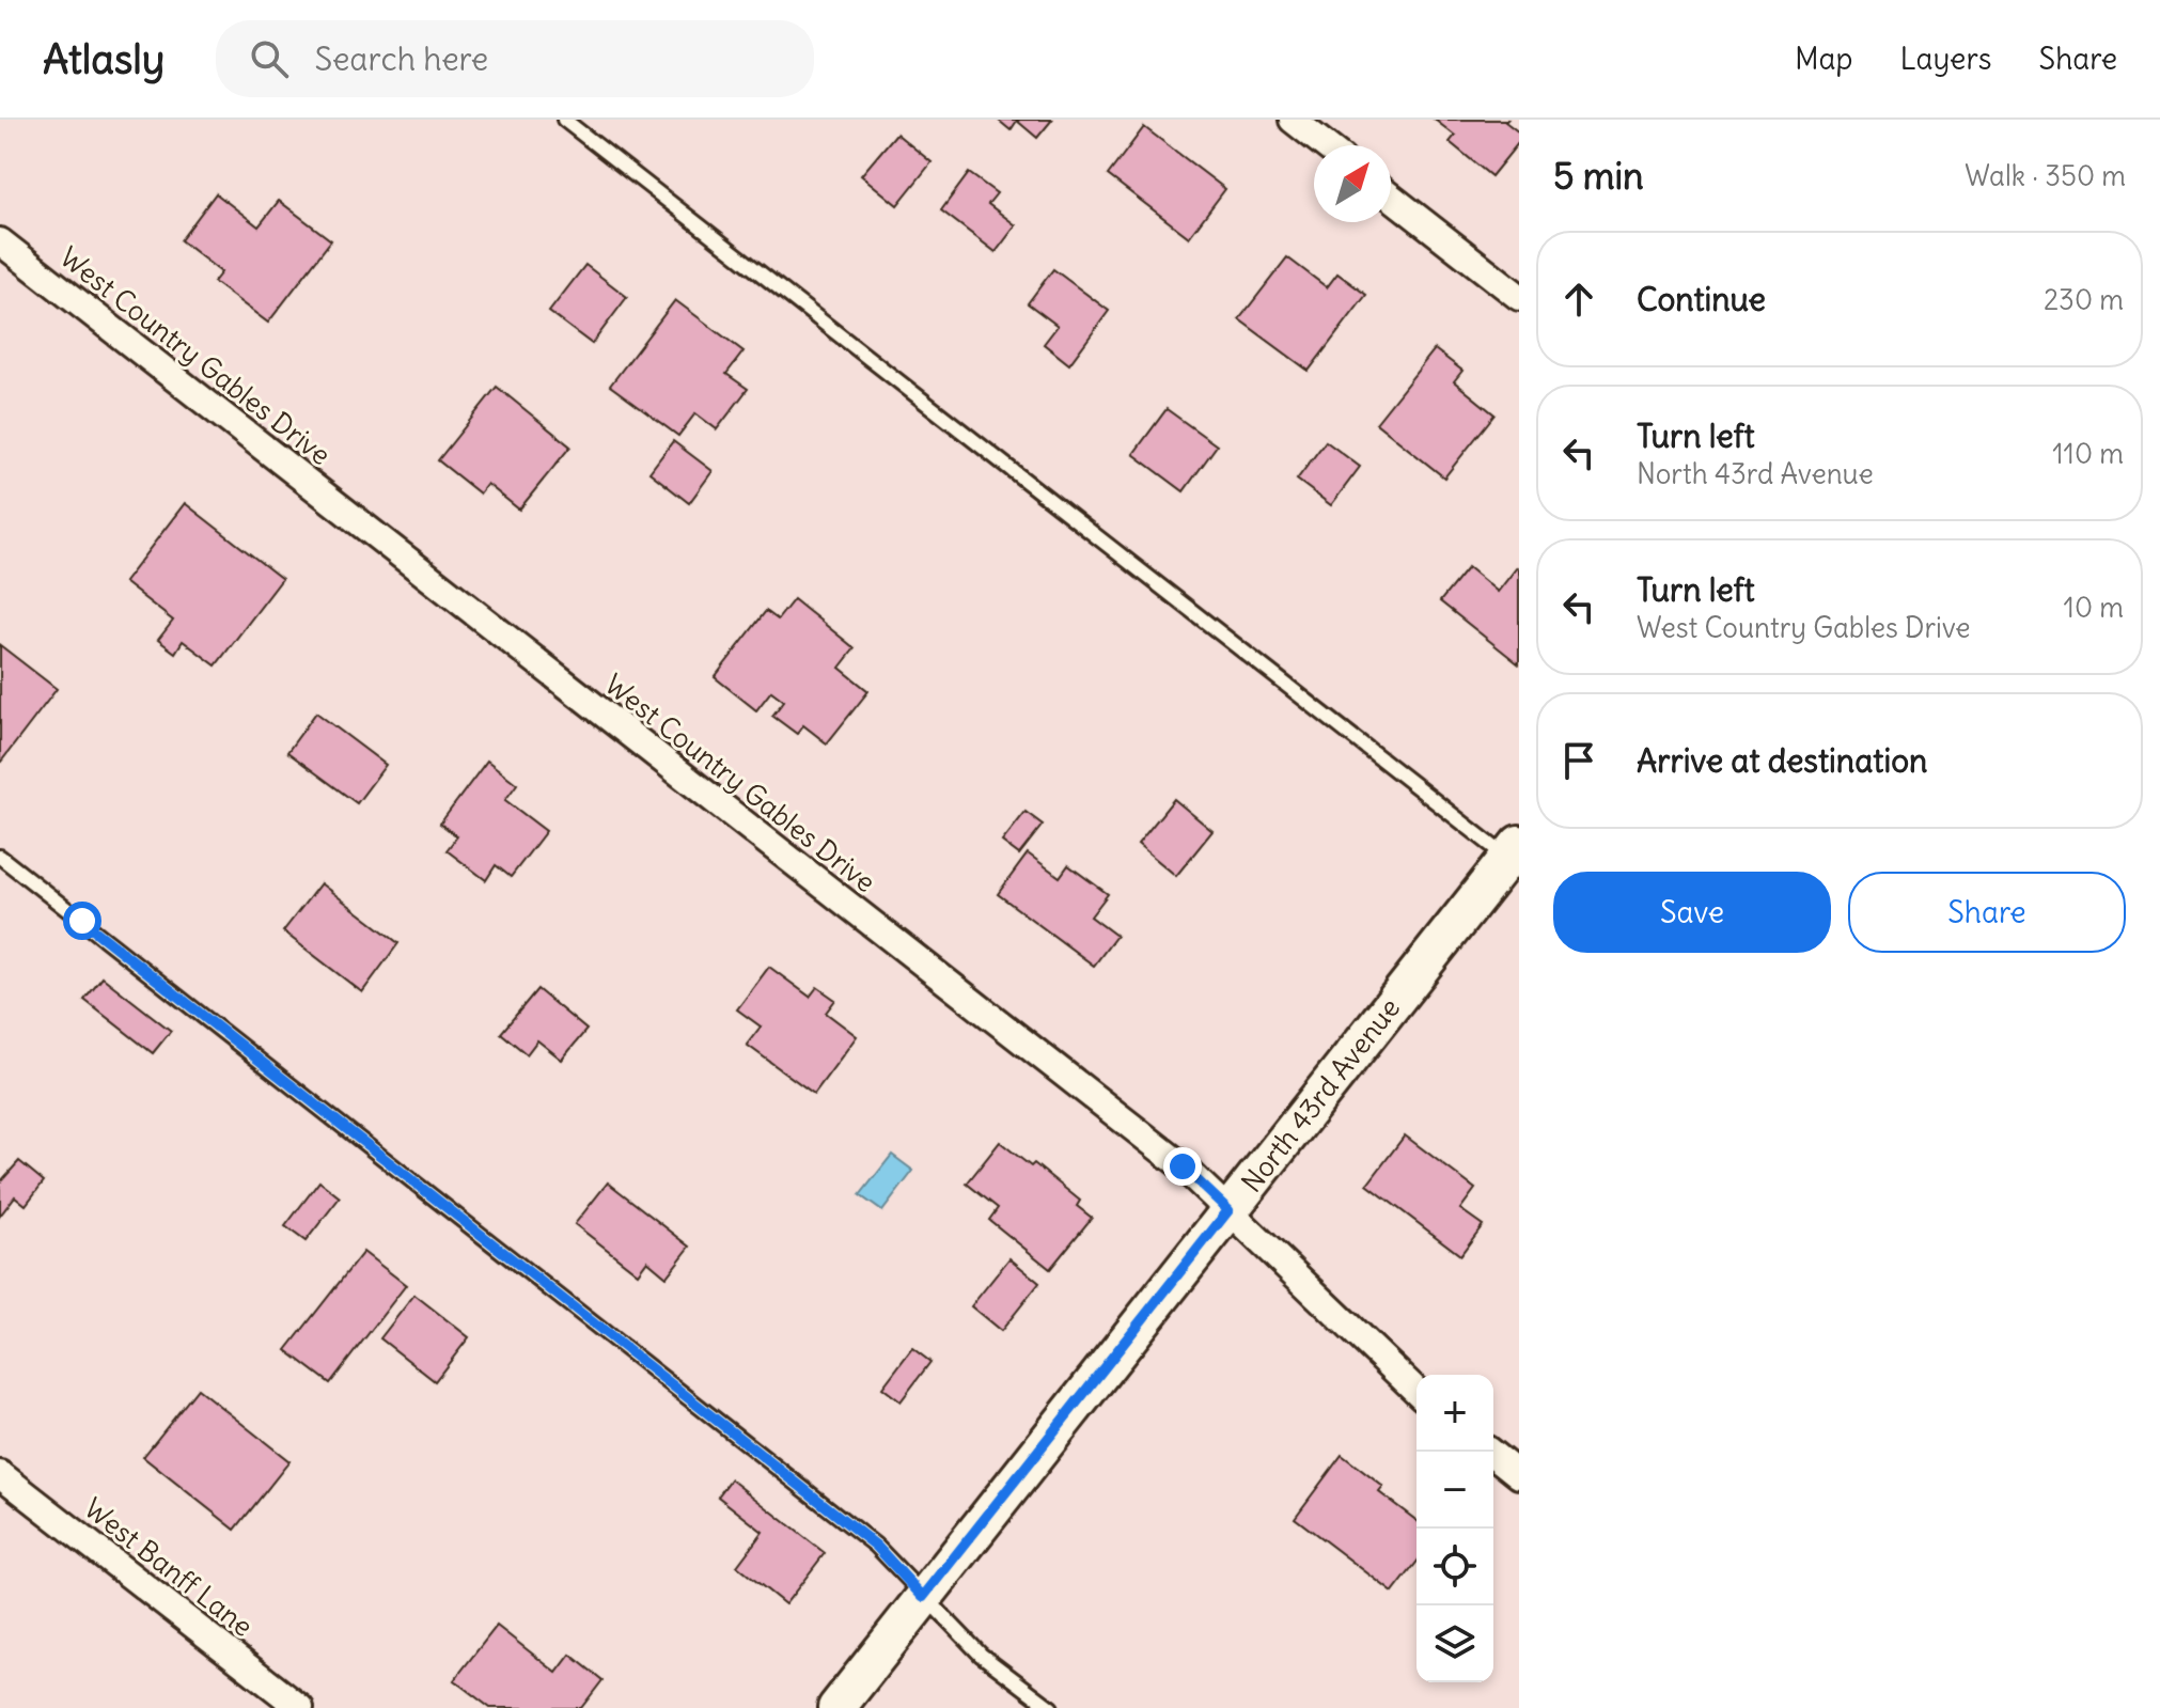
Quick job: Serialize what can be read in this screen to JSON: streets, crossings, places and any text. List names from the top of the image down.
{
  "streets": {
    "main road": ["North 43rd Avenue"],
    "street": ["West Country Gables Drive", "West Banff Lane"]
  },
  "crossings": [
    ["West Country Gables Drive", "North 43rd Avenue"]
  ],
  "north": "top right",
  "page": {
    "header": "Atlasly",
    "search": "Search here",
    "nav": ["Map", "Layers", "Share"],
    "heading": ["5 min", "Walk · 350 m"],
    "list": [
      ["Continue", "230 m"],
      ["Turn left", "North 43rd Avenue", "110 m"],
      ["Turn left", "West Country Gables Drive", "10 m"],
      "Arrive at destination"
    ],
    "buttons": ["Save", "Share"],
    "map_buttons": ["+", "−"]
  }
}
